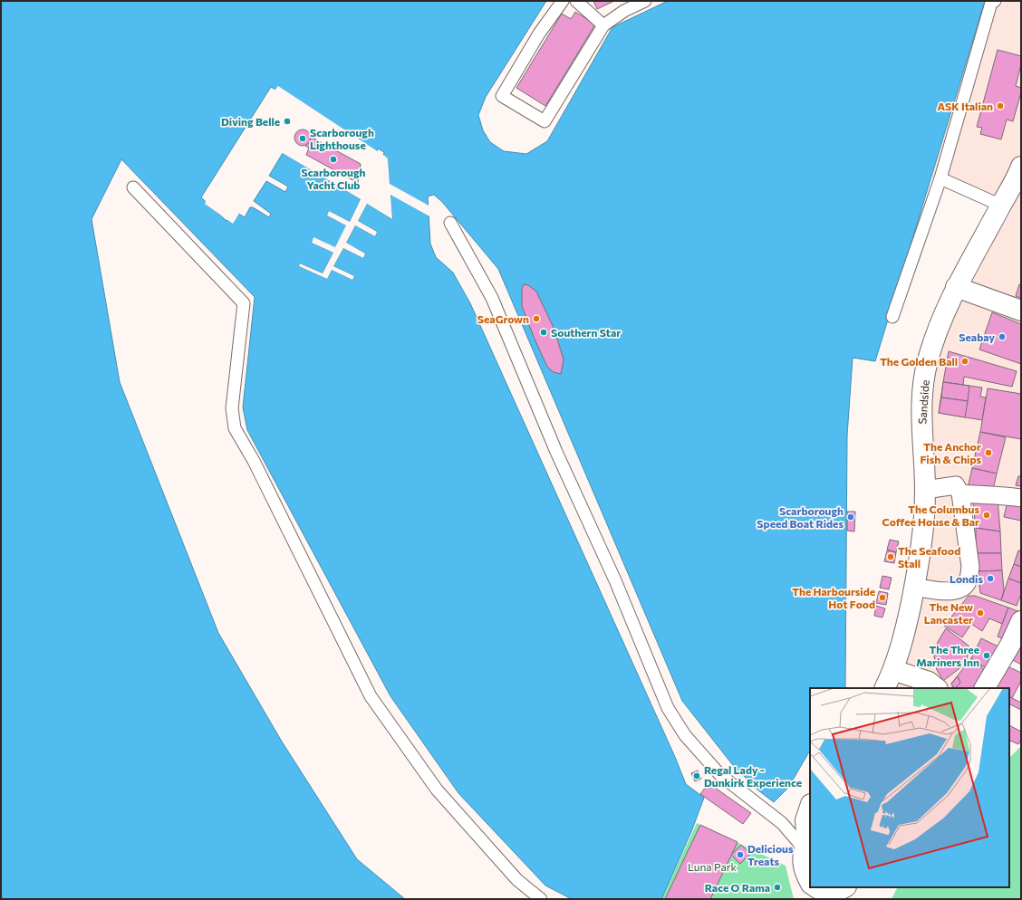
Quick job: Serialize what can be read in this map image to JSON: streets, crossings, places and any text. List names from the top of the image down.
{
  "streets": {
    "street": ["Sandside"]
  },
  "parks": ["Luna Park"],
  "places": [
    "ASK Italian",
    "Diving Belle",
    "Scarborough Lighthouse",
    "Scarborough Yacht Club",
    "SeaGrown",
    "Southern Star",
    "Seabay",
    "The Golden Ball",
    "The Anchor Fish & Chips",
    "The Columbus Coffee House & Bar",
    "Scarborough Speed Boat Rides",
    "The Seafood Stall",
    "Londis",
    "The Harbourside Hot Food",
    "The New Lancaster",
    "The Three Mariners Inn",
    "Regal Lady - Dunkirk Experience",
    "Delicious Treats",
    "Race O Rama"
  ]
}
